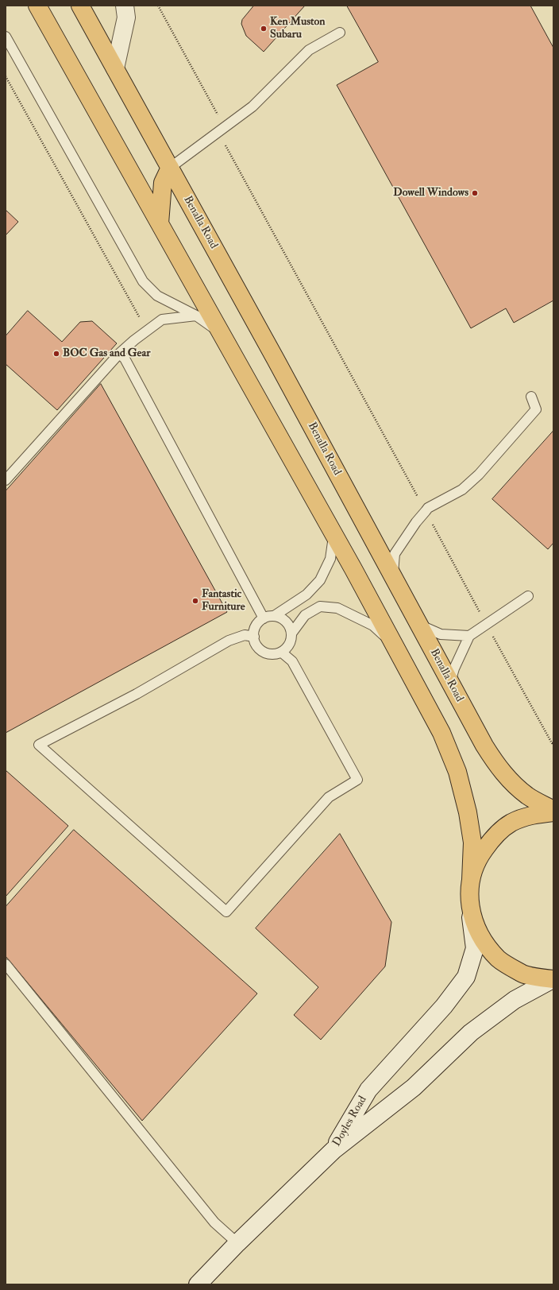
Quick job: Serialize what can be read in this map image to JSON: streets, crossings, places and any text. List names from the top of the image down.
{
  "streets": {
    "highway": ["Benalla Road"],
    "main road": ["Doyles Road"]
  },
  "places": [
    "Ken Muston Subaru",
    "Dowell Windows",
    "BOC Gas and Gear",
    "Fantastic Furniture"
  ]
}
